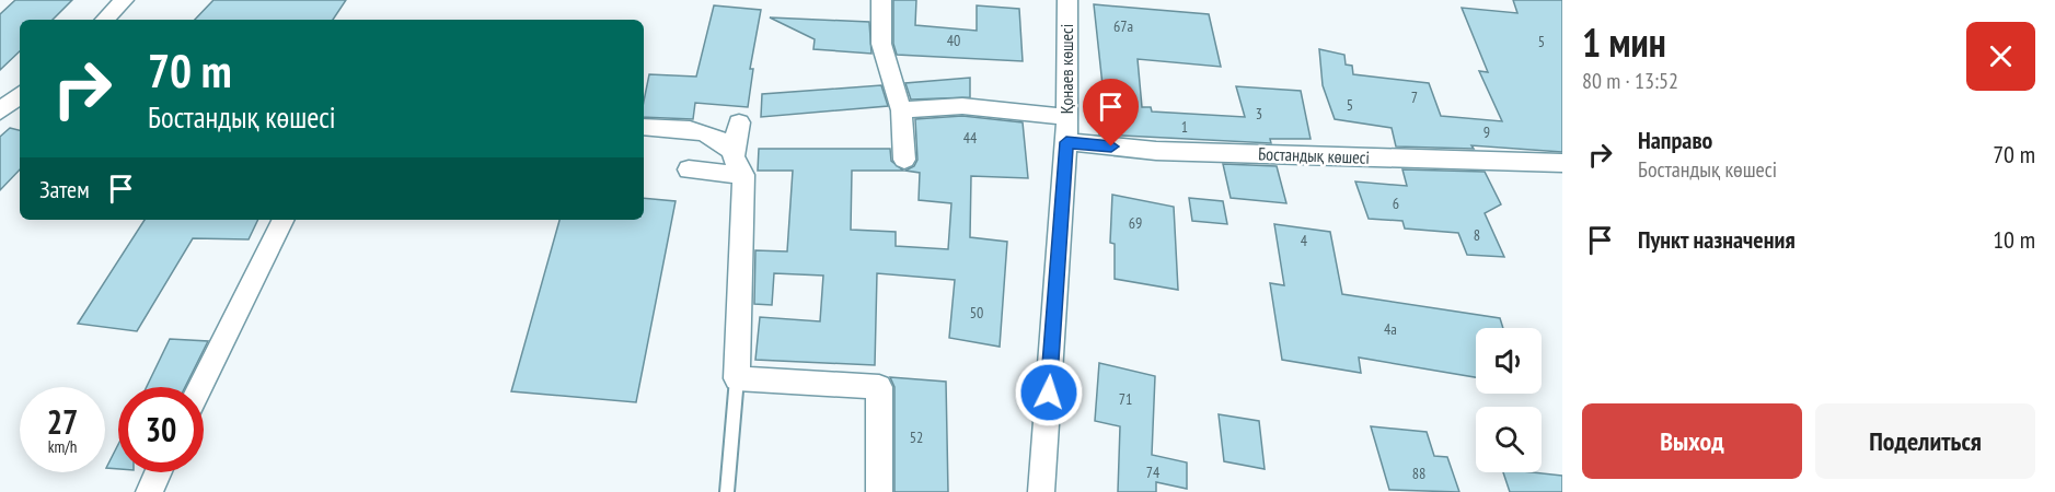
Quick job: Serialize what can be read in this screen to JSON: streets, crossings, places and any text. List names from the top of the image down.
{
  "streets": {
    "street": ["Қонаев көшесі", "Бостандық көшесі"]
  },
  "crossings": [
    ["Қонаев көшесі", "Бостандық көшесі"]
  ],
  "house_numbers": [
    "67а",
    "40",
    "5",
    "7",
    "5",
    "3",
    "1",
    "9",
    "44",
    "6",
    "69",
    "8",
    "4",
    "50",
    "4а",
    "71",
    "52",
    "74",
    "88"
  ],
  "page": {
    "heading": ["1 мин", "80 m · 13:52"],
    "turn": ["70 m", "Бостандық көшесі"],
    "list": [
      {
        "name": "Направо",
        "note": "Бостандық көшесі",
        "value": "70 m"
      },
      {
        "name": "Пункт назначения",
        "value": "10 m"
      }
    ],
    "then": "Затем",
    "speed": "27 km/h",
    "limit": "30",
    "buttons": ["Выход", "Поделиться"]
  }
}
